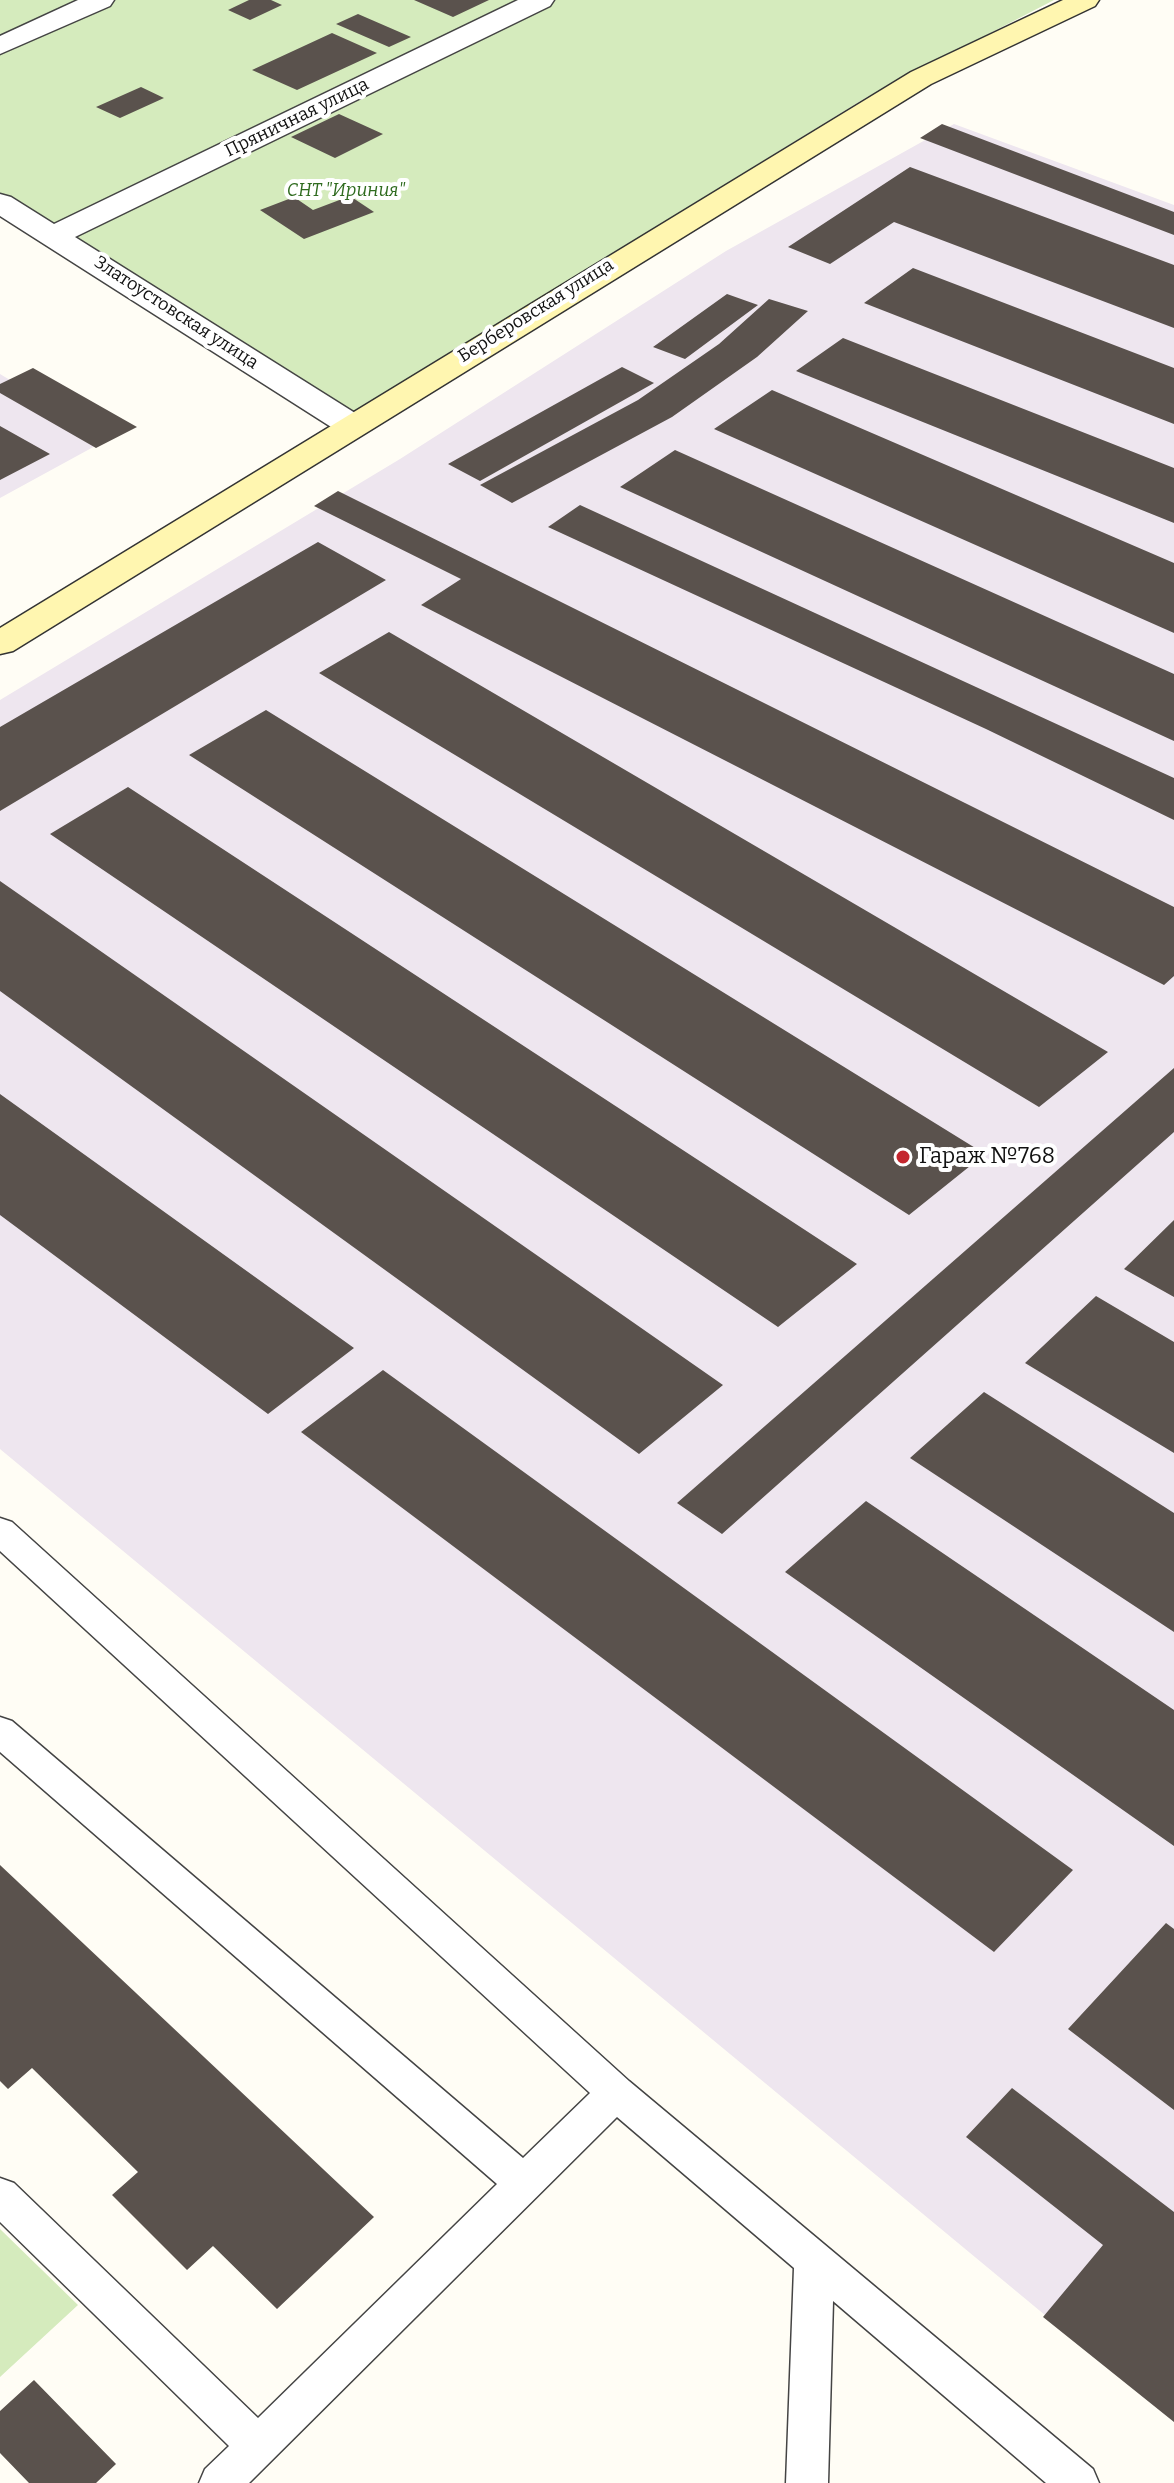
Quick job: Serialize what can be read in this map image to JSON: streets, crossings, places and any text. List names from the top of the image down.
{
  "streets": {
    "street": ["Пряничная улица", "Берберовская улица", "Златоустовская улица"]
  },
  "crossings": [
    ["Пряничная улица", "Златоустовская улица"],
    ["Берберовская улица", "Златоустовская улица"]
  ],
  "parks": ["СНТ \"Ириния\""],
  "places": ["Гараж №768"]
}
